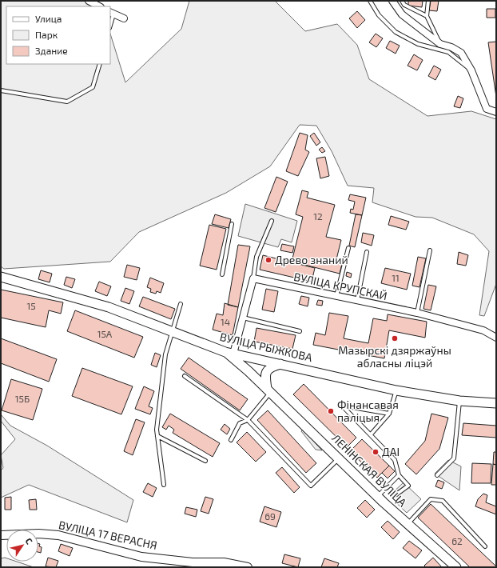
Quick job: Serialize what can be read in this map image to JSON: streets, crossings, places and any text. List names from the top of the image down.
{
  "streets": {
    "main road": ["ВУЛІЦА РЫЖКОВА", "ЛЕНІНСКАЯ ВУЛІЦА"],
    "street": ["ВУЛІЦА КРУПСКАЙ", "ВУЛІЦА 17 ВЕРАСНЯ"]
  },
  "crossings": [
    ["ВУЛІЦА РЫЖКОВА", "ЛЕНІНСКАЯ ВУЛІЦА"]
  ],
  "places": [
    "Древо знаний",
    "Мазырскі дзяржаўны абласны ліцэй",
    "Фінансавая паліцыя",
    "ДАІ"
  ],
  "house_numbers": [
    "12",
    "11",
    "15",
    "14",
    "15А",
    "15Б",
    "69",
    "62"
  ],
  "legend": ["Улица", "Парк", "Здание"],
  "north": "top right"
}
